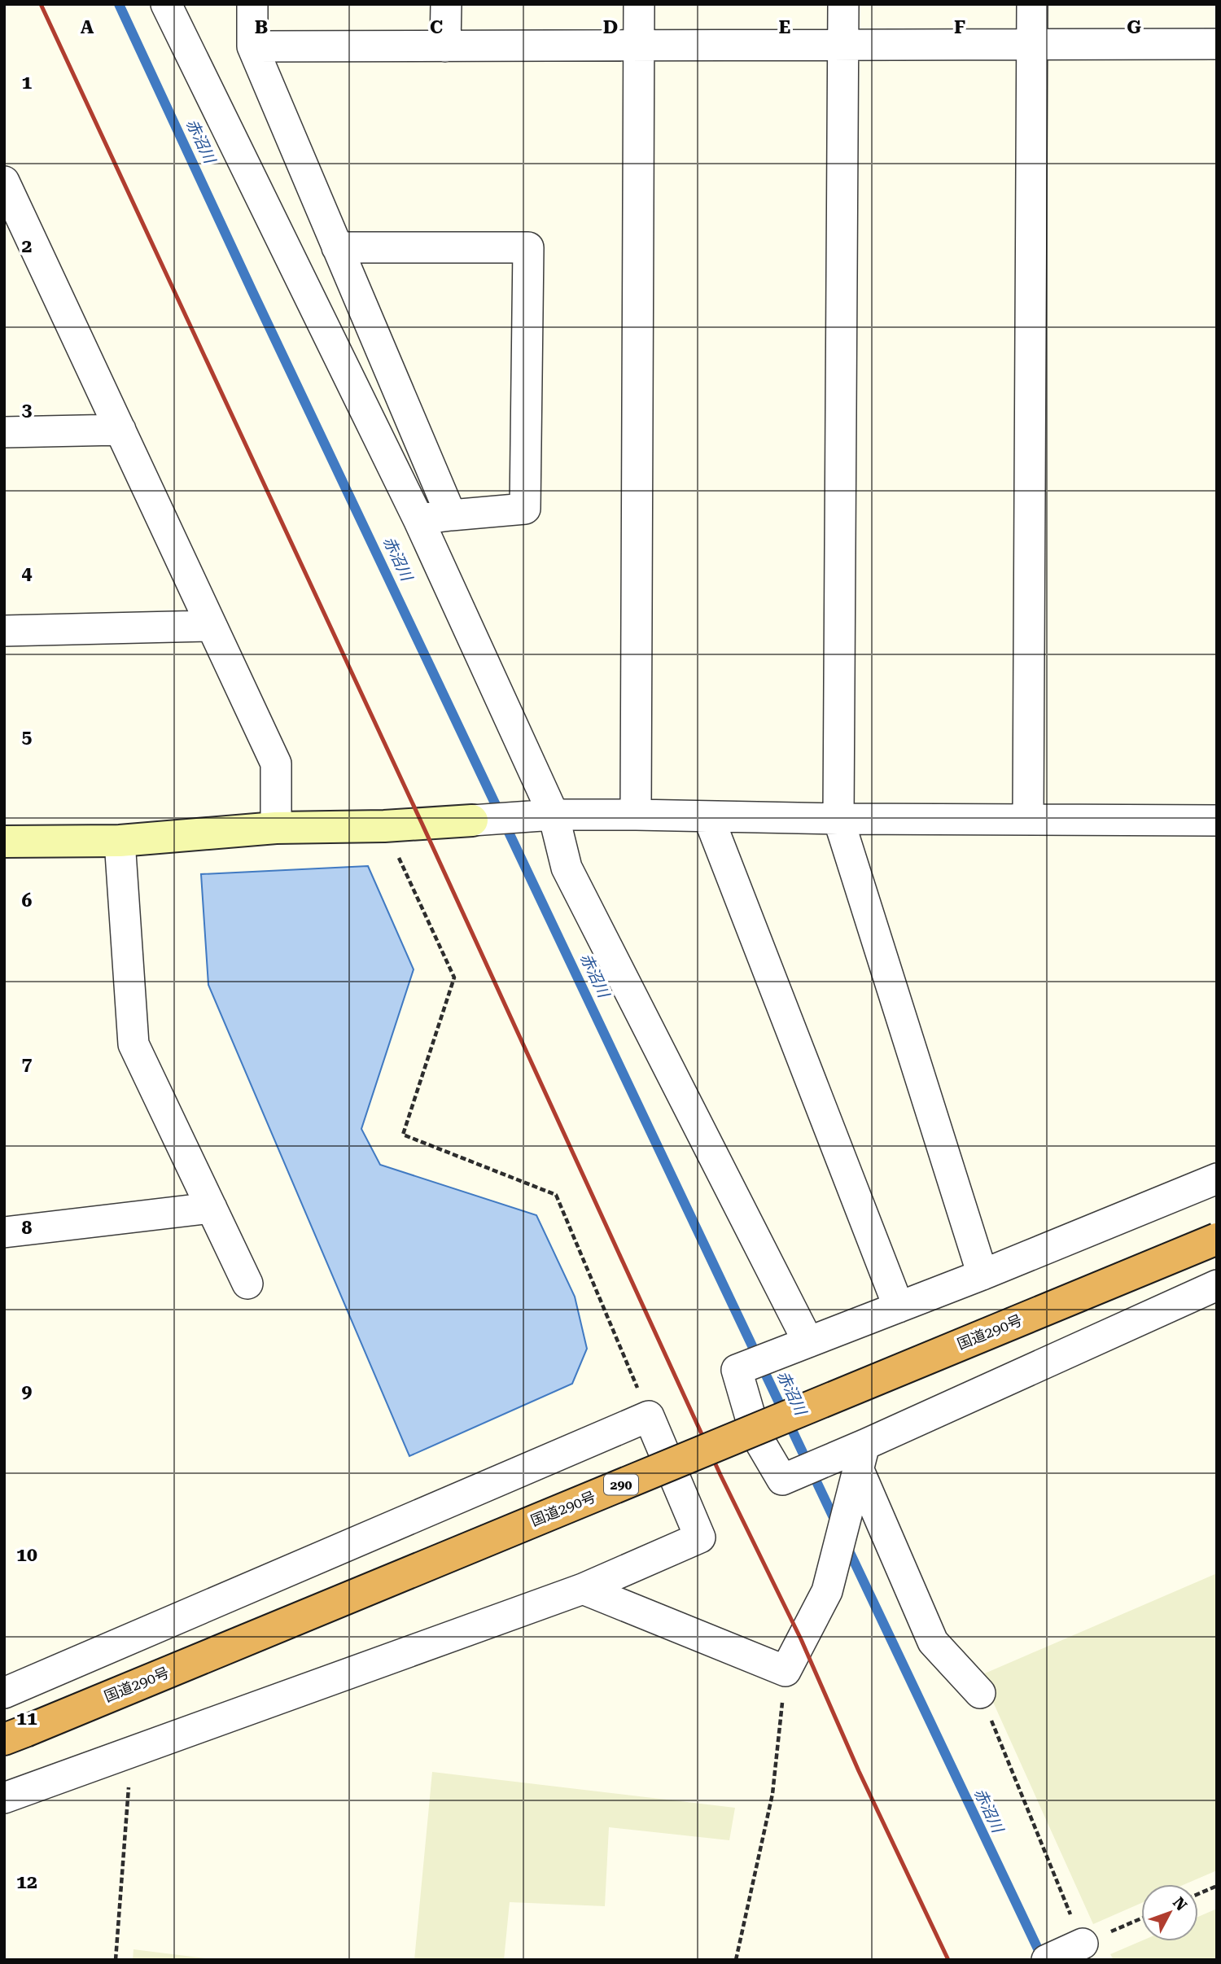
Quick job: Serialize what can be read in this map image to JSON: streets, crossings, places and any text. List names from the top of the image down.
{
  "streets": {
    "highway": ["国道290号", "290"]
  },
  "water": ["赤沼川"],
  "north": "top right",
  "grid": {
    "columns": [
      "A",
      "B",
      "C",
      "D",
      "E",
      "F",
      "G"
    ],
    "rows": [
      "1",
      "2",
      "3",
      "4",
      "5",
      "6",
      "7",
      "8",
      "9",
      "10",
      "11",
      "12"
    ]
  }
}
